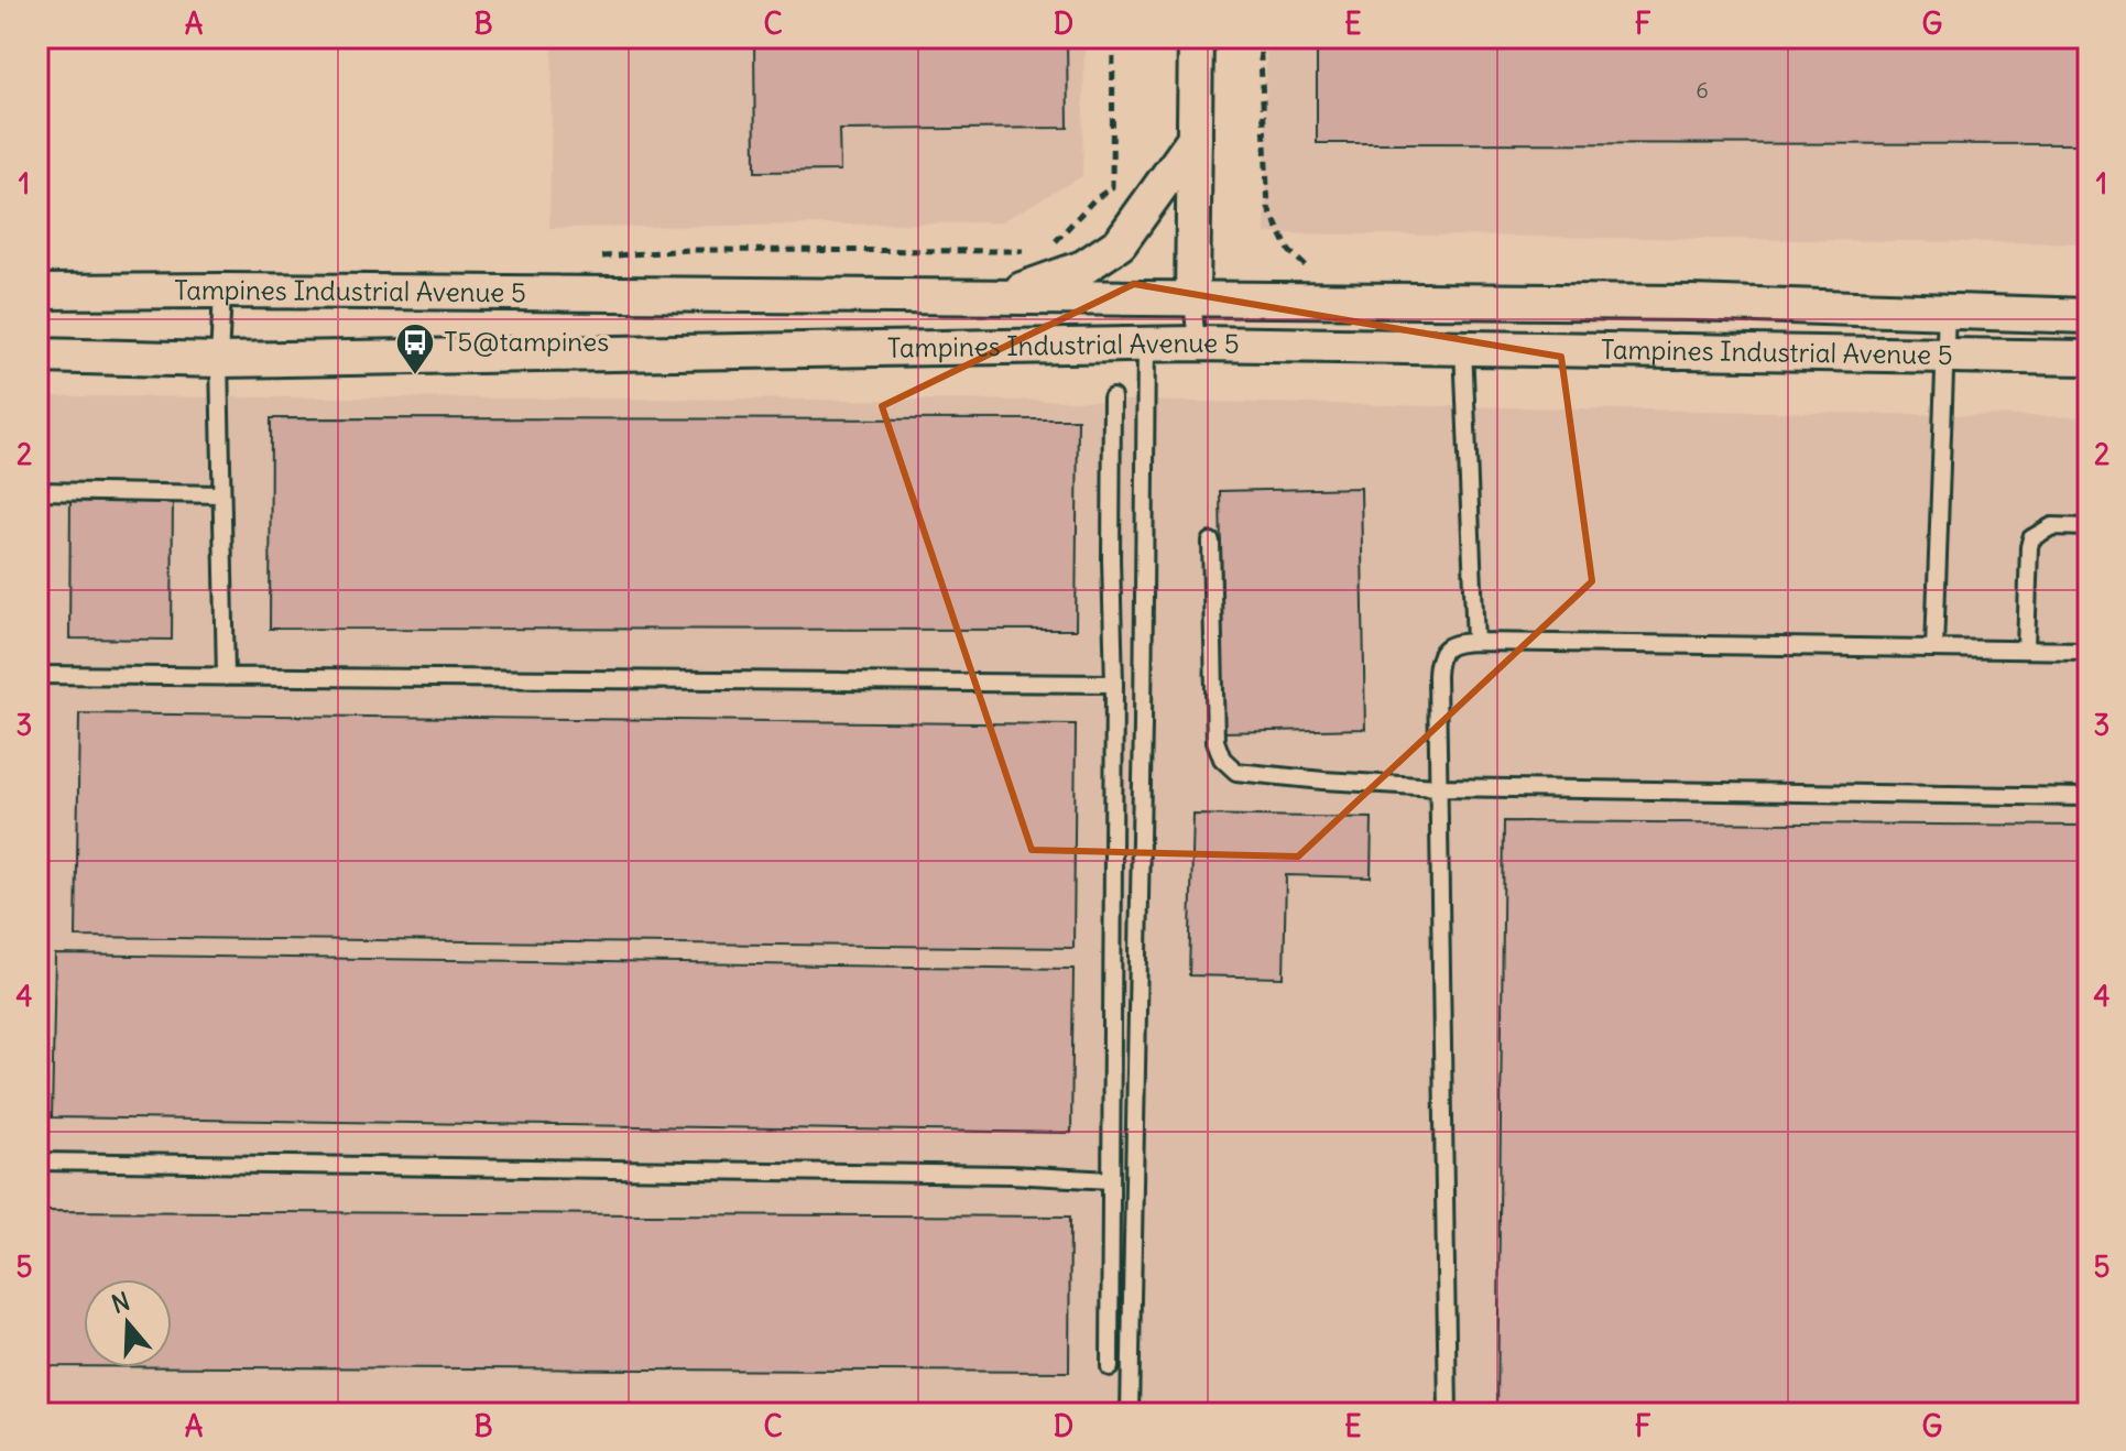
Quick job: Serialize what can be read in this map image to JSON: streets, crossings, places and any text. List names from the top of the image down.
{
  "streets": {
    "street": ["Tampines Industrial Avenue 5"]
  },
  "places": {
    "bus stop": ["T5@tampines"]
  },
  "house_numbers": ["6"],
  "north": "top",
  "grid": {
    "columns": [
      "A",
      "B",
      "C",
      "D",
      "E",
      "F",
      "G"
    ],
    "rows": [
      "1",
      "2",
      "3",
      "4",
      "5"
    ]
  }
}
